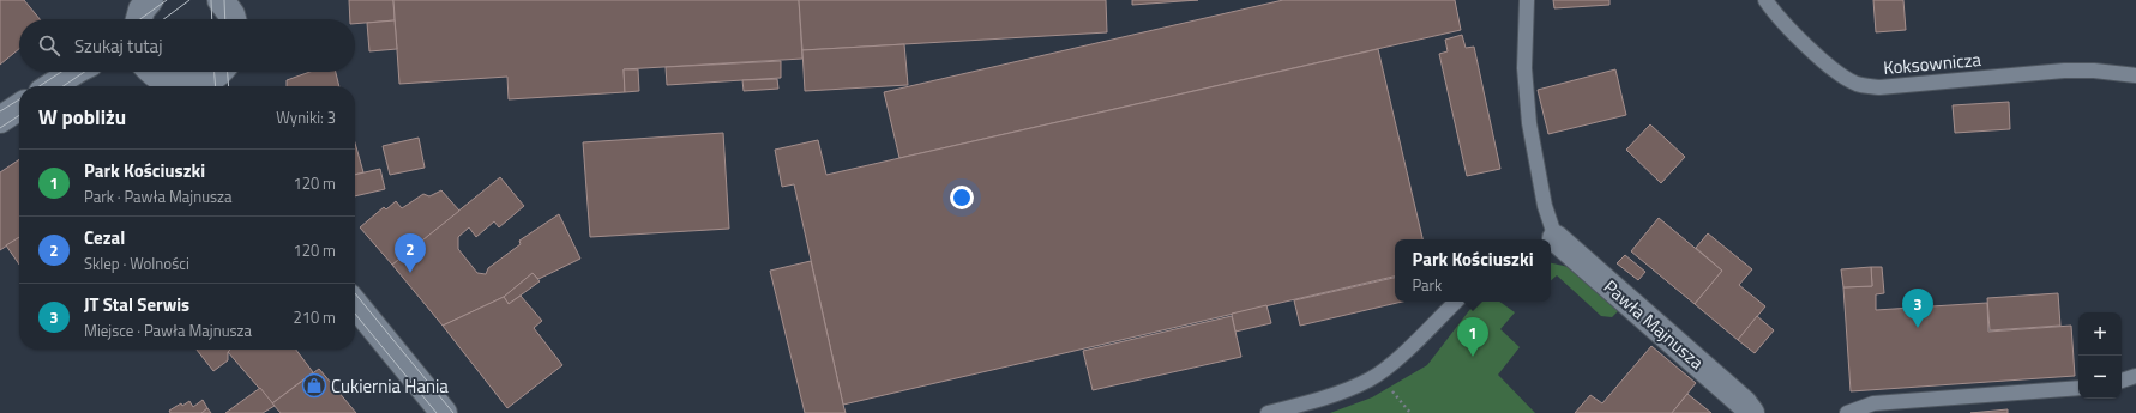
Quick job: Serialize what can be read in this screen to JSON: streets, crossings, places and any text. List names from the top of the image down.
{
  "streets": {
    "street": ["Pawła Majnusza"],
    "lane": ["Koksownicza"]
  },
  "places": {
    "shop": ["Cukiernia Hania"]
  },
  "page": {
    "search": "Szukaj tutaj",
    "heading": ["W pobliżu", "Wyniki: 3"],
    "list": [
      {
        "mark": "1",
        "name": "Park Kościuszki",
        "note": "Park · Pawła Majnusza",
        "value": "120 m"
      },
      {
        "mark": "2",
        "name": "Cezal",
        "note": "Sklep · Wolności",
        "value": "120 m"
      },
      {
        "mark": "3",
        "name": "JT Stal Serwis",
        "note": "Miejsce · Pawła Majnusza",
        "value": "210 m"
      }
    ],
    "pins": ["2", "3", "1"],
    "popup": ["Park Kościuszki", "Park"],
    "map_buttons": ["+", "−"]
  }
}
